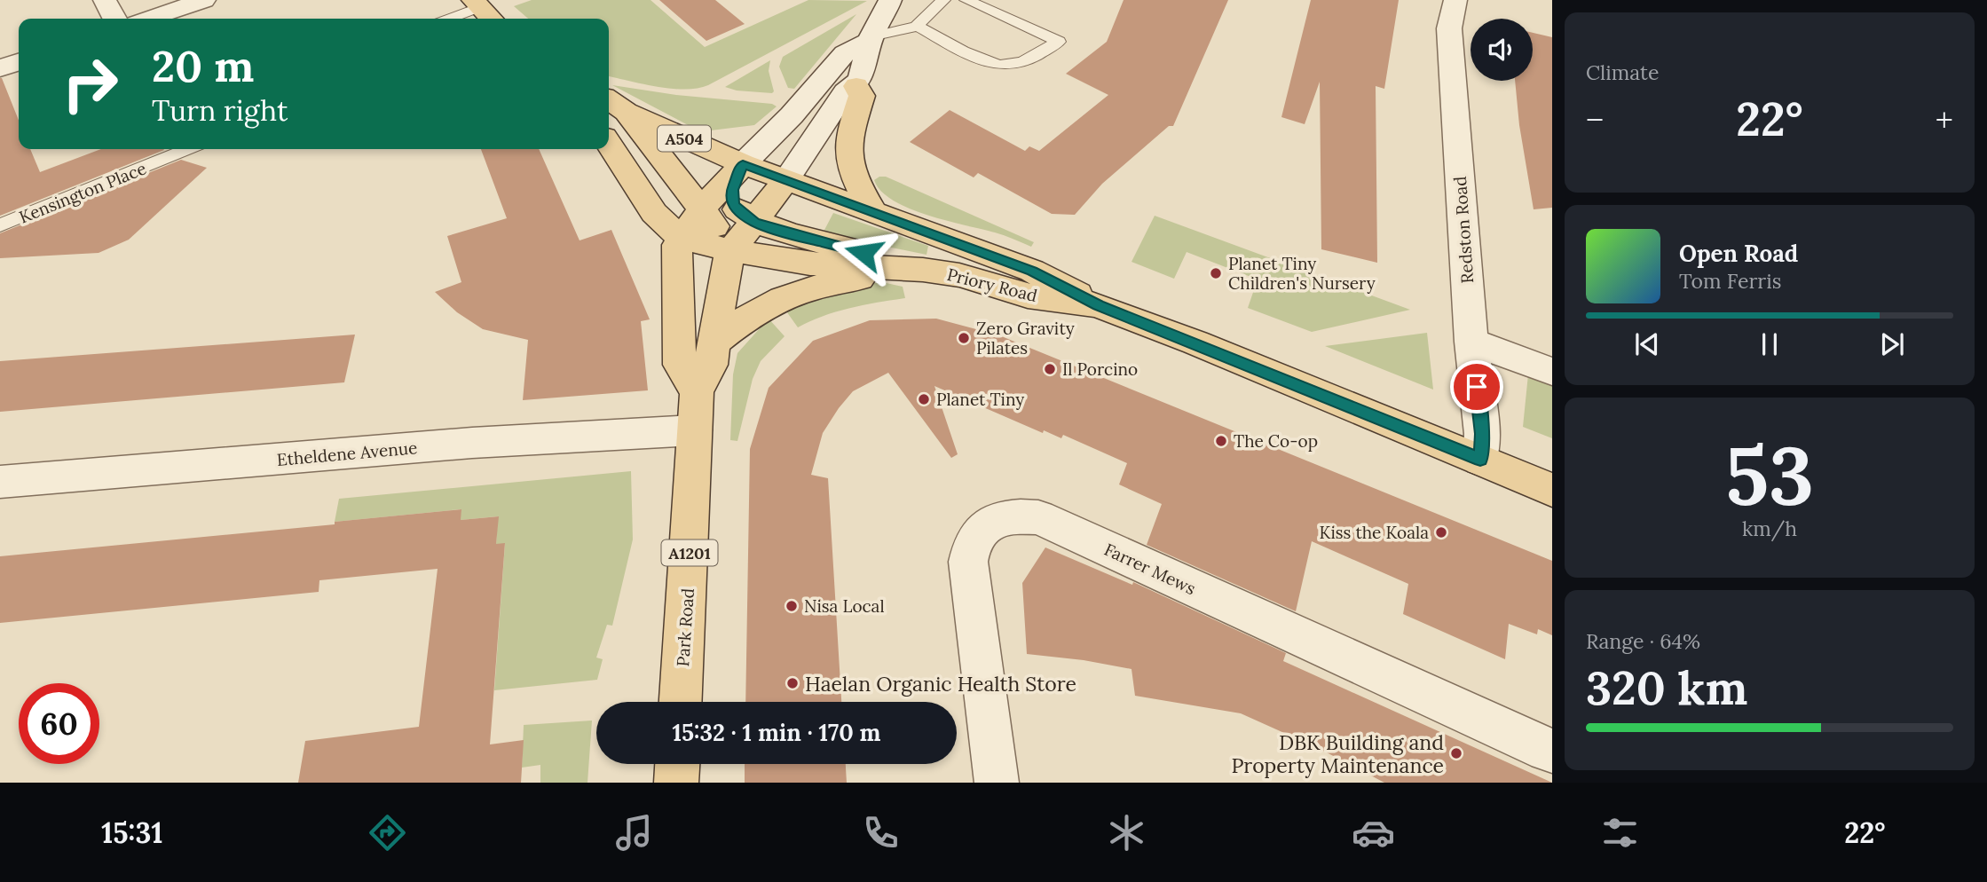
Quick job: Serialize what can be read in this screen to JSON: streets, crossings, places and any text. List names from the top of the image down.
{
  "streets": {
    "main road": [
      "A504",
      "Priory Road",
      "A1201",
      "Park Road"
    ],
    "street": ["Redston Road", "Etheldene Avenue", "Farrer Mews"],
    "lane": ["Kensington Place"]
  },
  "crossings": [
    ["A504", "Priory Road"],
    ["A504", "A1201"],
    ["A504", "Park Road"],
    ["Redston Road", "Priory Road"],
    ["Priory Road", "A1201"],
    ["Priory Road", "Park Road"],
    ["Etheldene Avenue", "Park Road"],
    ["A1201", "Park Road"]
  ],
  "places": [
    "Planet Tiny Children's Nursery",
    "Zero Gravity Pilates",
    "Il Porcino",
    "Planet Tiny",
    "The Co-op",
    "Kiss the Koala",
    "Nisa Local",
    "Haelan Organic Health Store",
    "DBK Building and Property Maintenance"
  ],
  "page": {
    "tile": [
      "Climate",
      ["53", "km/h"],
      ["Range · 64%", "320 km"]
    ],
    "turn": ["20 m", "Turn right"],
    "heat": ["−", "22°", "+"],
    "song": ["Open Road", "Tom Ferris"],
    "limit": "60",
    "trip": "15:32 · 1 min · 170 m",
    "tabs": ["15:31", "22°"]
  }
}
